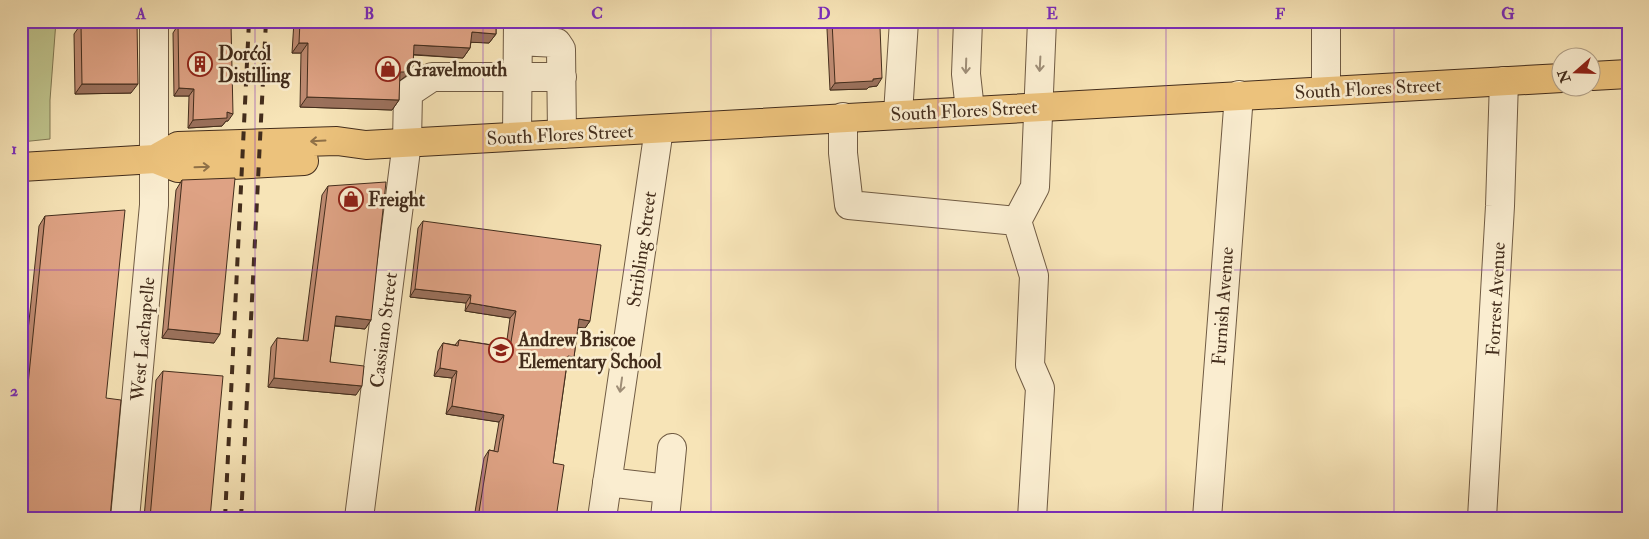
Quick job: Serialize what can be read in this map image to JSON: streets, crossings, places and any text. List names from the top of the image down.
{
  "streets": {
    "main road": ["South Flores Street"],
    "street": [
      "Stribling Street",
      "Forrest Avenue",
      "Furnish Avenue",
      "Cassiano Street",
      "West Lachapelle"
    ]
  },
  "crossings": [
    ["South Flores Street", "Stribling Street"],
    ["South Flores Street", "Forrest Avenue"],
    ["South Flores Street", "Furnish Avenue"],
    ["South Flores Street", "Cassiano Street"],
    ["South Flores Street", "West Lachapelle"]
  ],
  "one_way": ["Stribling Street"],
  "places": {
    "building": ["Dorćol Distilling"],
    "shop": ["Gravelmouth", "Freight"],
    "school or university": ["Andrew Briscoe Elementary School"]
  },
  "north": "left",
  "grid": {
    "columns": [
      "A",
      "B",
      "C",
      "D",
      "E",
      "F",
      "G"
    ],
    "rows": ["1", "2"]
  }
}
